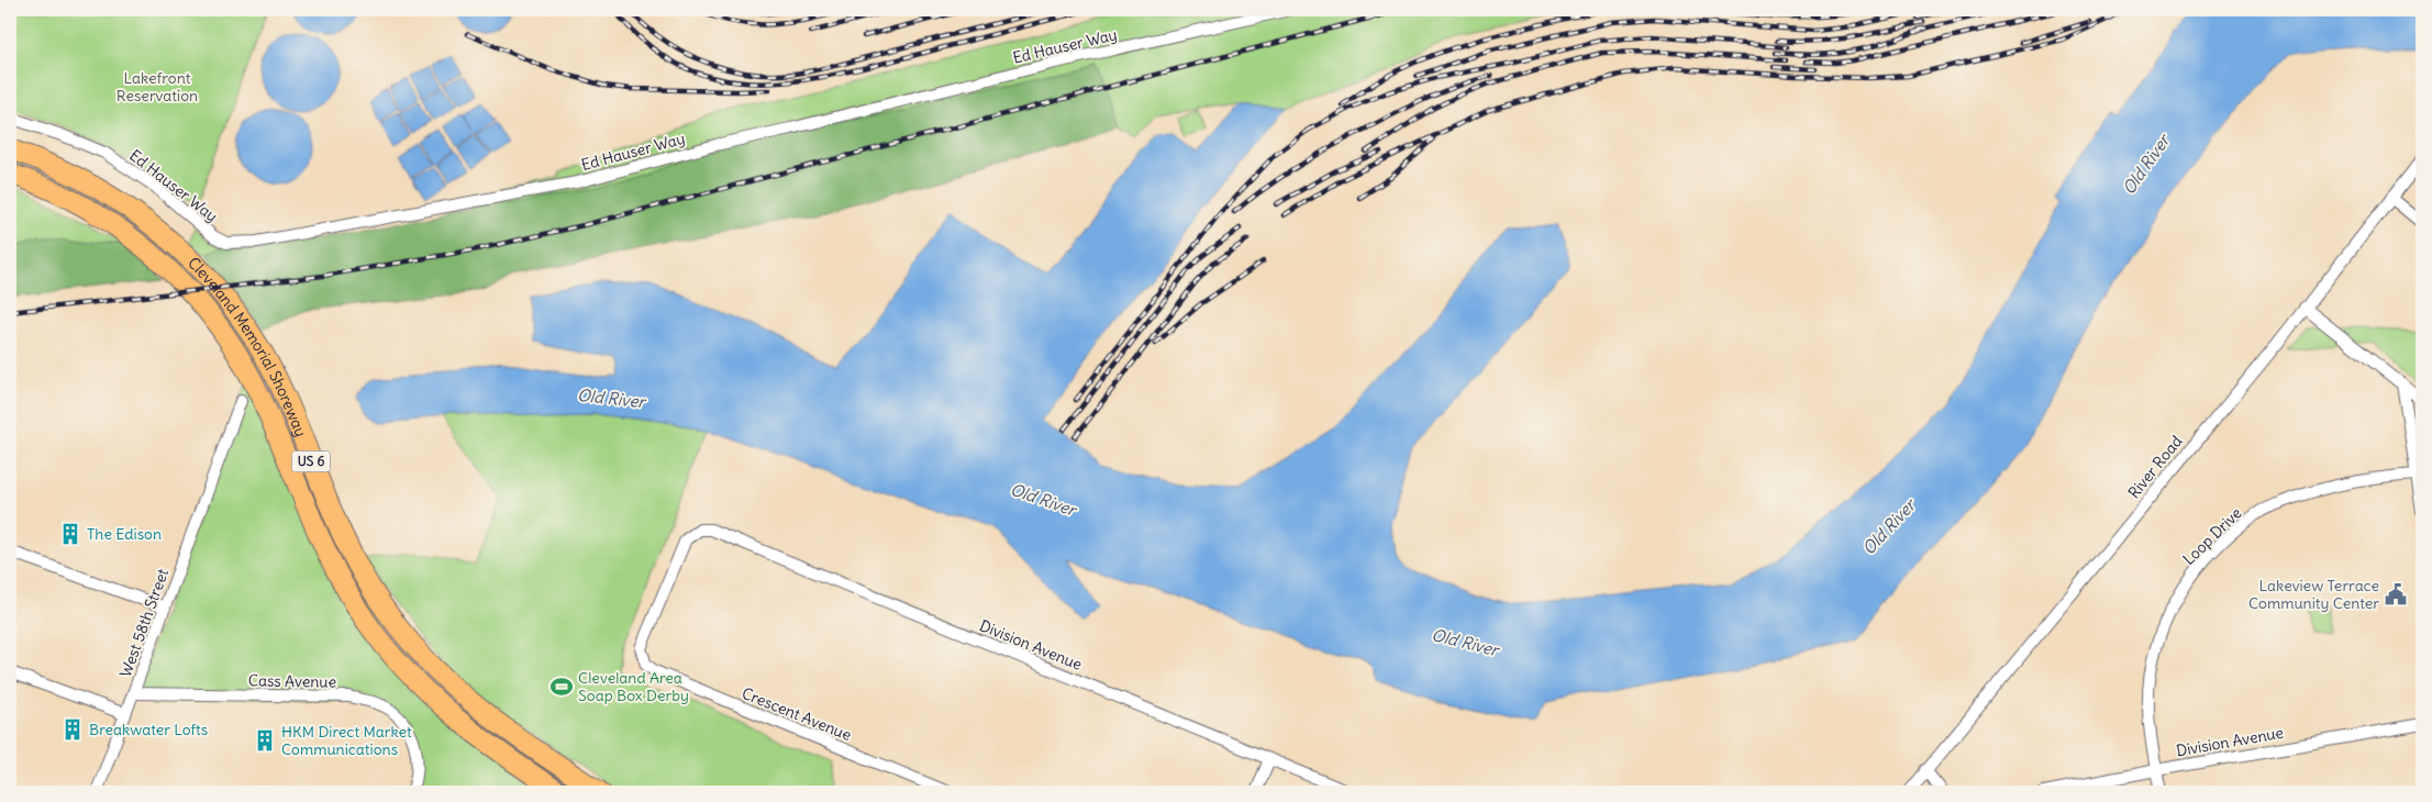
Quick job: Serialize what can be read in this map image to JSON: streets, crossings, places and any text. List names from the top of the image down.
{
  "streets": {
    "highway": ["Cleveland Memorial Shoreway", "US 6"],
    "street": [
      "Ed Hauser Way",
      "River Road",
      "Loop Drive",
      "West 58th Street",
      "Division Avenue",
      "Cass Avenue",
      "Crescent Avenue"
    ]
  },
  "crossings": [
    ["Loop Drive", "Division Avenue"],
    ["West 58th Street", "Cass Avenue"],
    ["Division Avenue", "Crescent Avenue"]
  ],
  "water": ["Old River"],
  "parks": ["Lakefront Reservation"],
  "places": {
    "building": ["The Edison", "Breakwater Lofts", "HKM Direct Market Communications"],
    "public building": ["Lakeview Terrace Community Center"],
    "sports": ["Cleveland Area Soap Box Derby"]
  }
}
